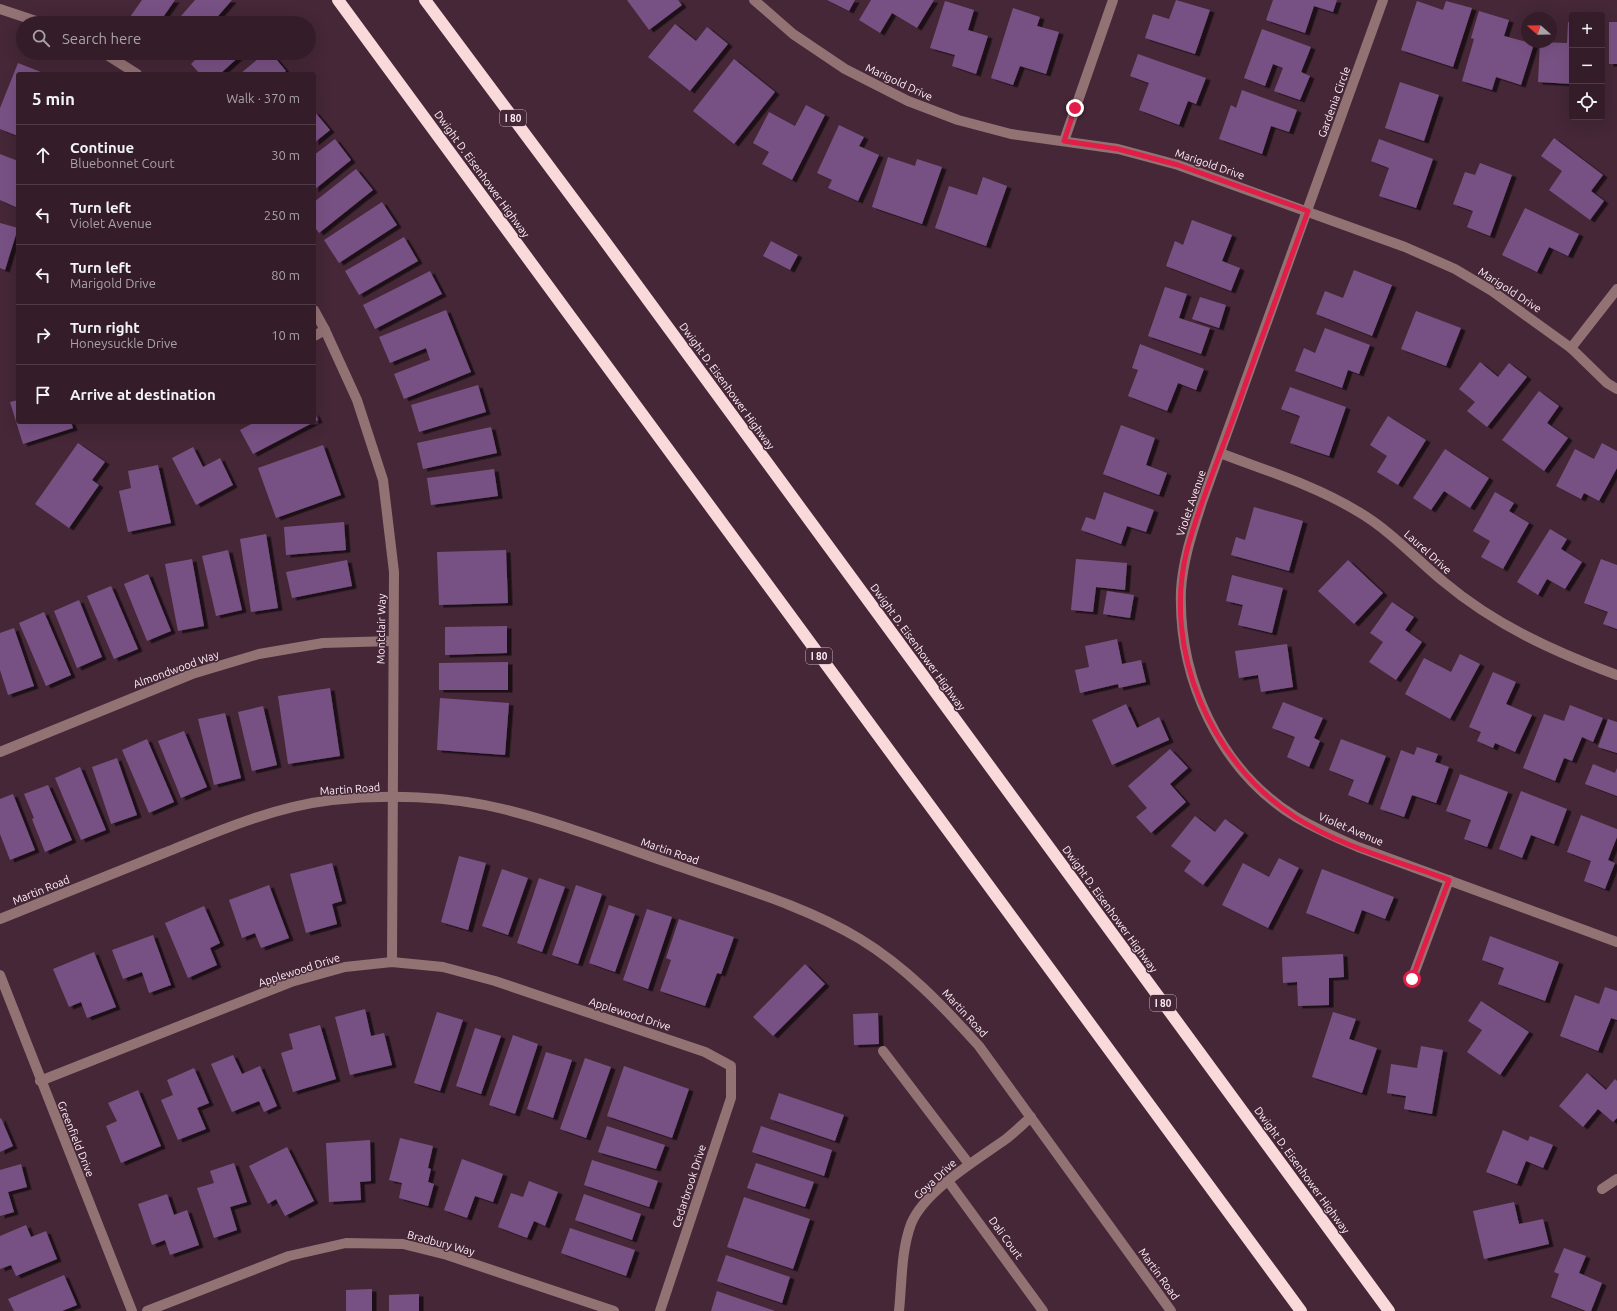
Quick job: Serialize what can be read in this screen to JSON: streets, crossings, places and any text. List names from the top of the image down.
{
  "streets": {
    "highway": ["I 80", "Dwight D. Eisenhower Highway"],
    "street": [
      "Marigold Drive",
      "Gardenia Circle",
      "Violet Avenue",
      "Laurel Drive",
      "Montclair Way",
      "Almondwood Way",
      "Martin Road",
      "Applewood Drive",
      "Greenfield Drive",
      "Goya Drive",
      "Cedarbrook Drive",
      "Dali Court",
      "Bradbury Way"
    ]
  },
  "crossings": [
    ["Marigold Drive", "Gardenia Circle"],
    ["Marigold Drive", "Violet Avenue"],
    ["Gardenia Circle", "Violet Avenue"],
    ["Violet Avenue", "Laurel Drive"],
    ["Montclair Way", "Almondwood Way"],
    ["Montclair Way", "Martin Road"],
    ["Montclair Way", "Applewood Drive"],
    ["Martin Road", "Goya Drive"],
    ["Applewood Drive", "Greenfield Drive"],
    ["Applewood Drive", "Cedarbrook Drive"],
    ["Goya Drive", "Dali Court"]
  ],
  "north": "left",
  "page": {
    "map_buttons": ["+", "−"],
    "search": "Search here",
    "heading": ["5 min", "Walk · 370 m"],
    "list": [
      ["Continue", "Bluebonnet Court", "30 m"],
      ["Turn left", "Violet Avenue", "250 m"],
      ["Turn left", "Marigold Drive", "80 m"],
      ["Turn right", "Honeysuckle Drive", "10 m"],
      "Arrive at destination"
    ]
  }
}
